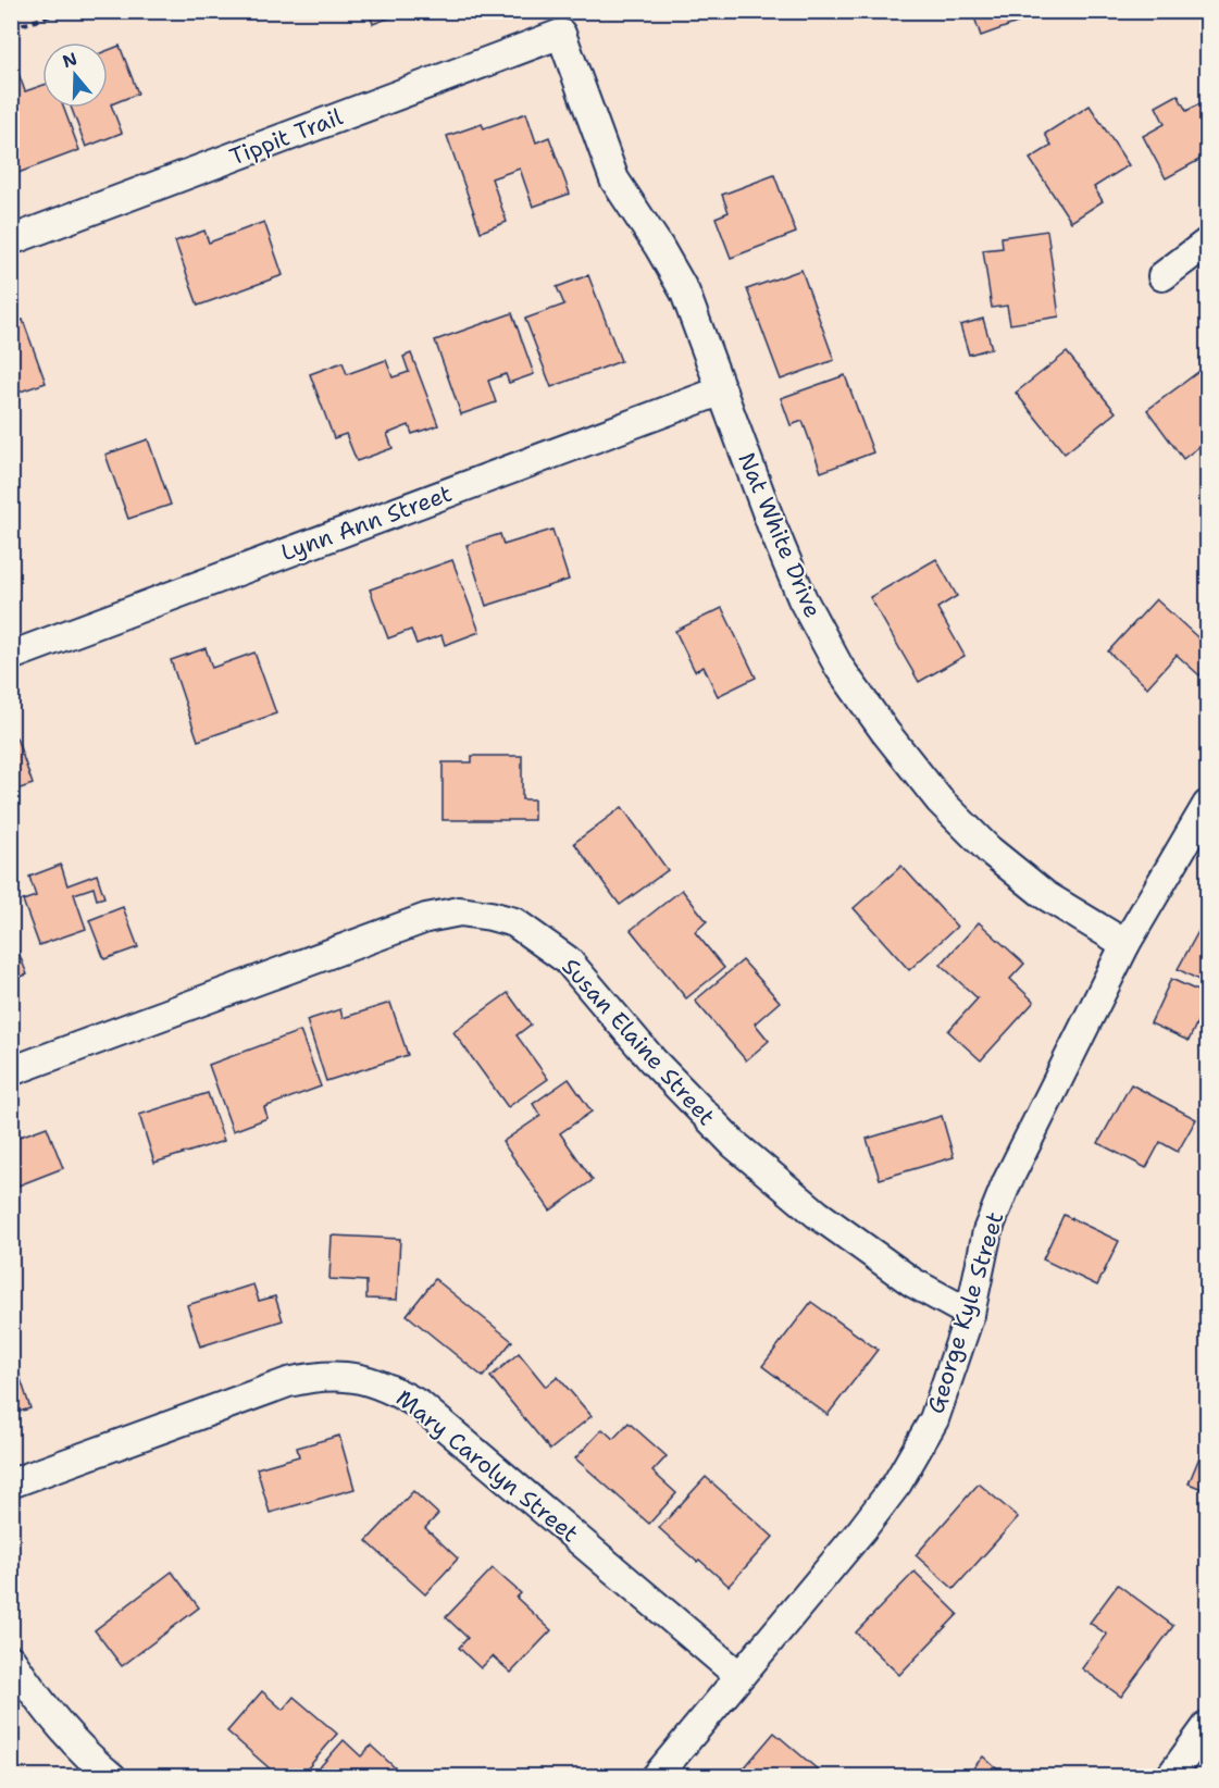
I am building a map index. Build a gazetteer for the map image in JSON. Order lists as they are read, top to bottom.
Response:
{
  "streets": {
    "street": [
      "Tippit Trail",
      "Lynn Ann Street",
      "Nat White Drive",
      "Susan Elaine Street",
      "George Kyle Street",
      "Mary Carolyn Street"
    ]
  },
  "crossings": [
    ["Tippit Trail", "Nat White Drive"],
    ["Lynn Ann Street", "Nat White Drive"],
    ["Nat White Drive", "George Kyle Street"],
    ["Susan Elaine Street", "George Kyle Street"],
    ["George Kyle Street", "Mary Carolyn Street"]
  ],
  "north": "top"
}
